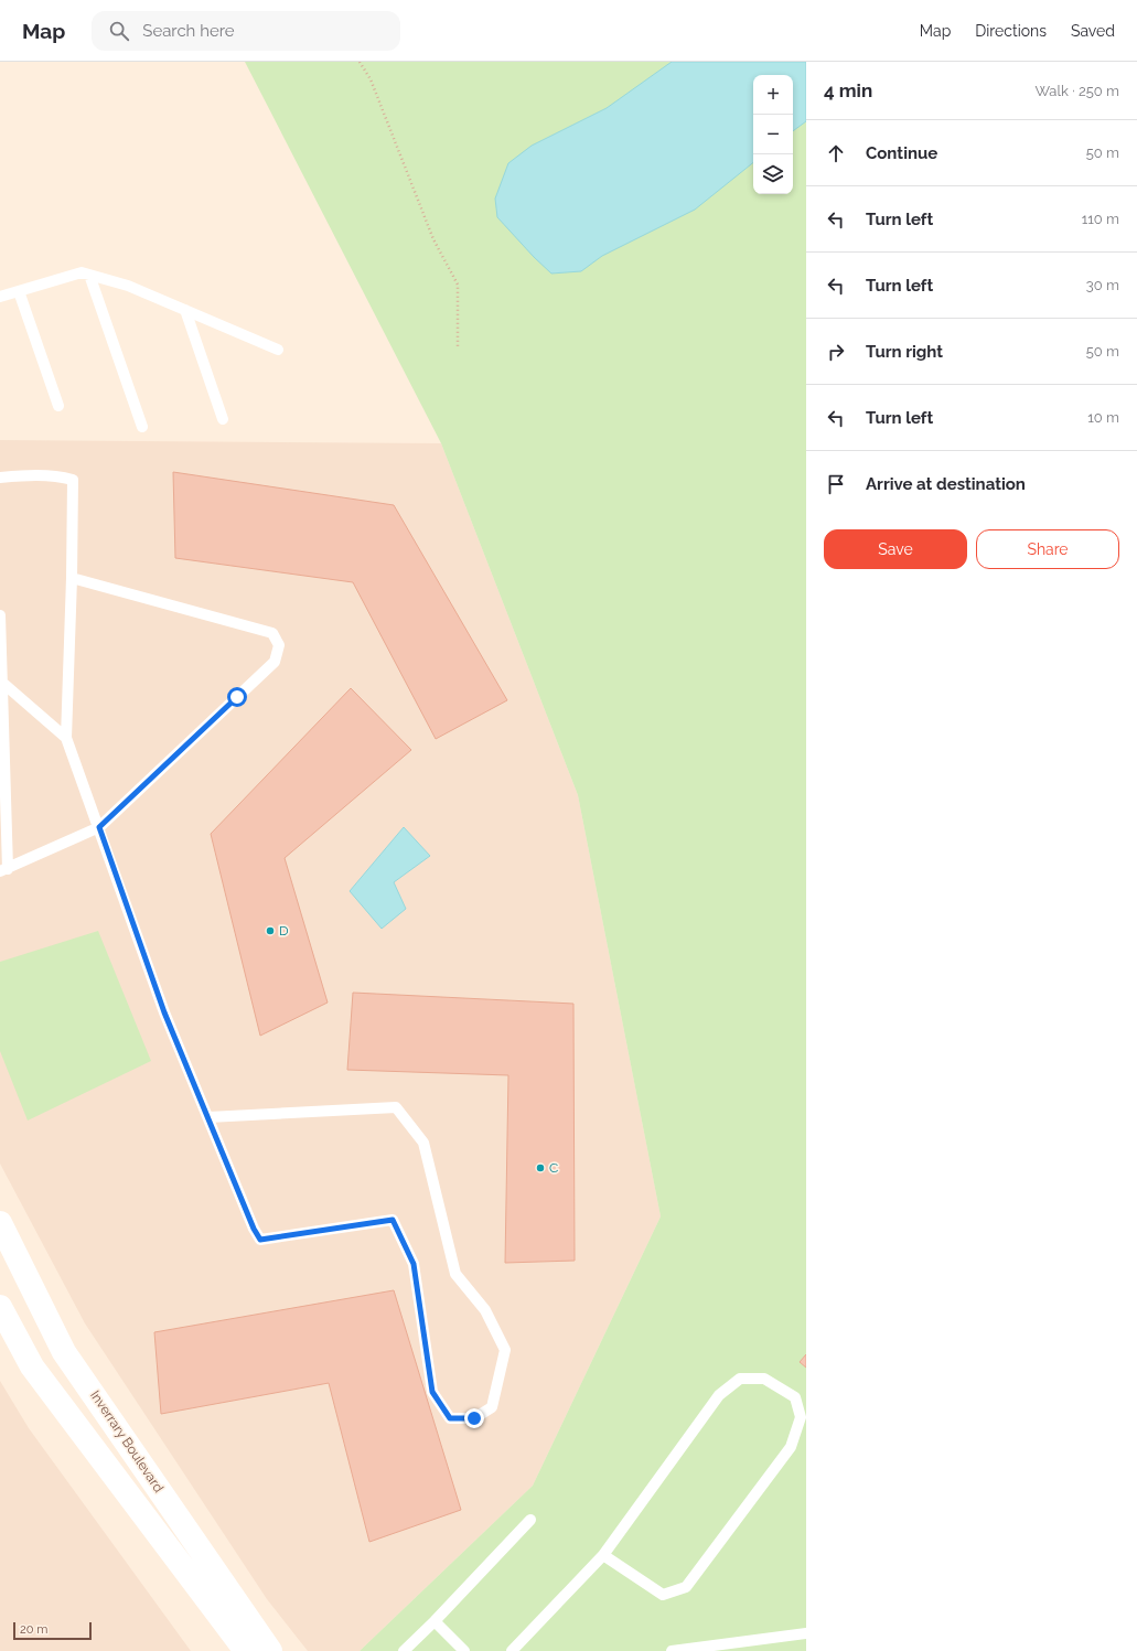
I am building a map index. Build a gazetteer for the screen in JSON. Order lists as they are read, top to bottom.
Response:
{
  "streets": {
    "street": ["Inverrary Boulevard"]
  },
  "places": ["D", "C"],
  "scale_bar": "20 m",
  "page": {
    "header": "Map",
    "search": "Search here",
    "nav": ["Map", "Directions", "Saved"],
    "heading": ["4 min", "Walk · 250 m"],
    "map_buttons": ["+", "−"],
    "list": [
      ["Continue", "50 m"],
      ["Turn left", "110 m"],
      ["Turn left", "30 m"],
      ["Turn right", "50 m"],
      ["Turn left", "10 m"],
      "Arrive at destination"
    ],
    "buttons": ["Save", "Share"],
    "scale": "20 m"
  }
}
